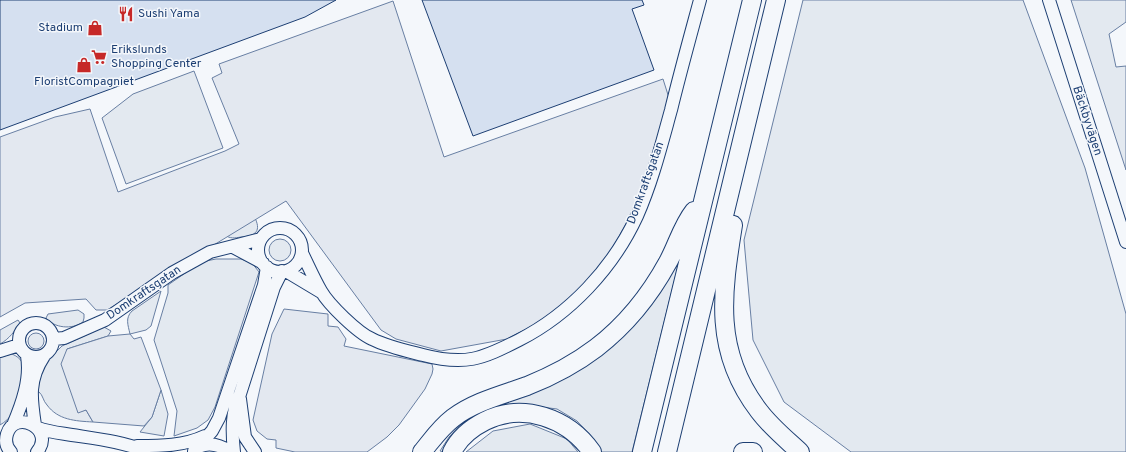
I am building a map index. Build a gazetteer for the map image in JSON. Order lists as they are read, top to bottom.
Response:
{
  "streets": {
    "street": ["Bäckbyvägen", "Domkraftsgatan"]
  },
  "places": {
    "restaurant": ["Sushi Yama"],
    "shop": ["Stadium", "FloristCompagniet"],
    "supermarket": ["Erikslunds Shopping Center"]
  }
}
